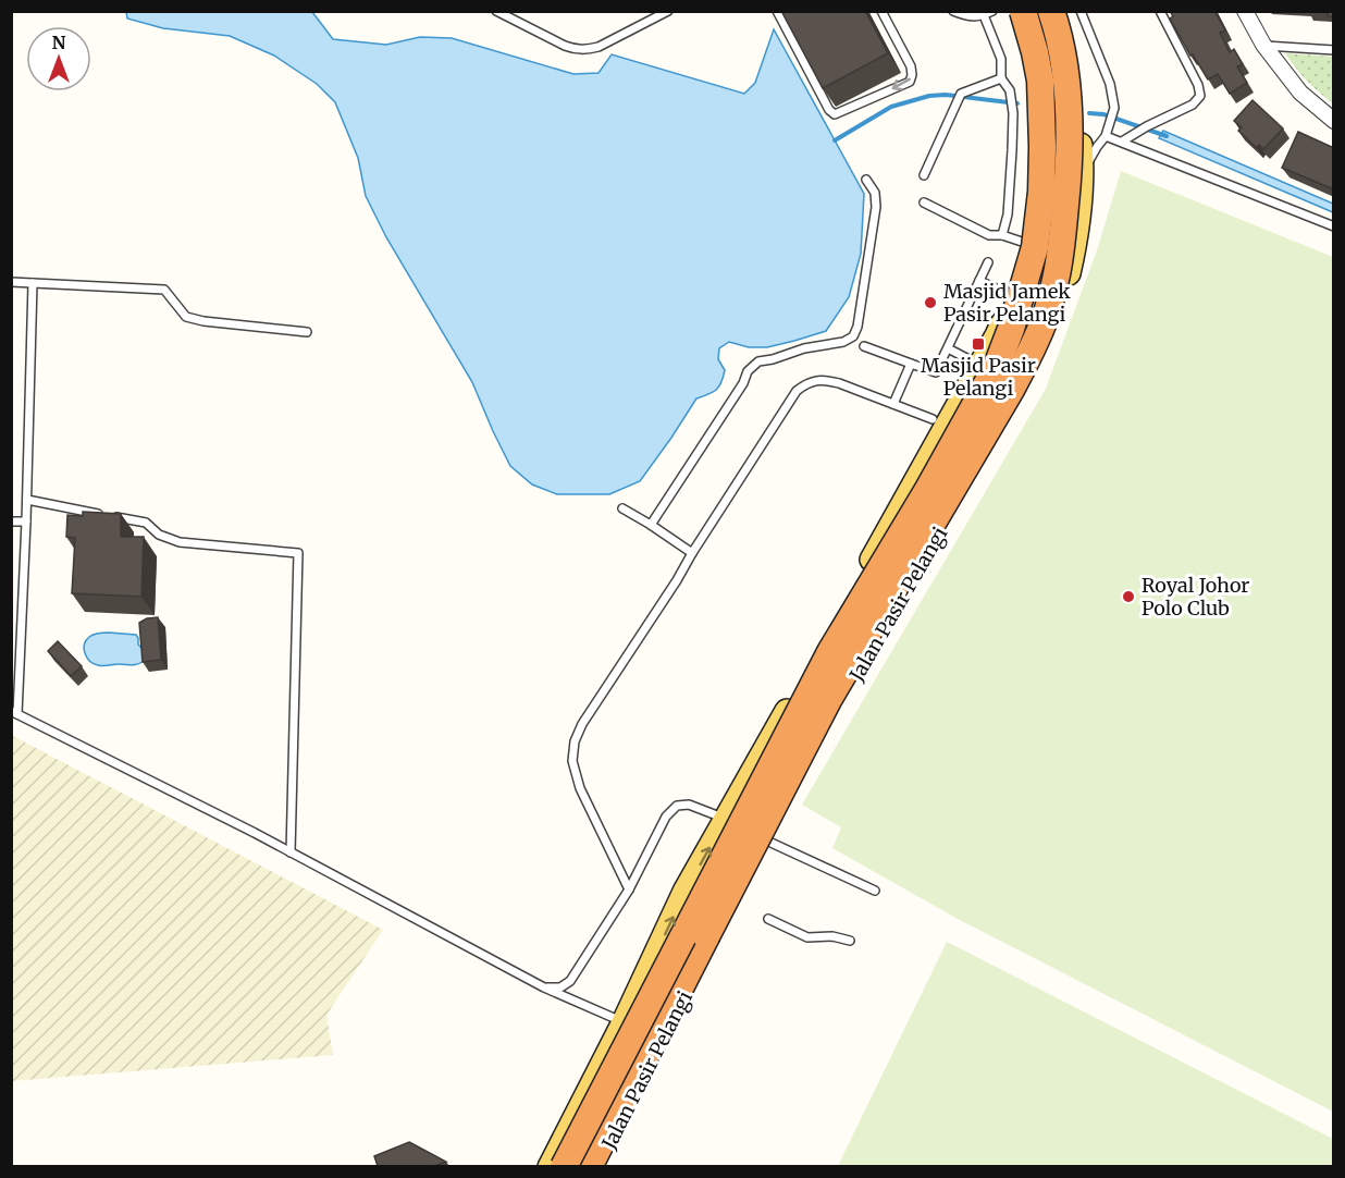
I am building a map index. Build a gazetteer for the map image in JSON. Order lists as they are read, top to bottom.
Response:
{
  "streets": {
    "main road": ["Jalan Pasir Pelangi"]
  },
  "places": {
    "other": ["Masjid Jamek Pasir Pelangi", "Royal Johor Polo Club"],
    "transit": ["Masjid Pasir Pelangi"]
  },
  "north": "top"
}
